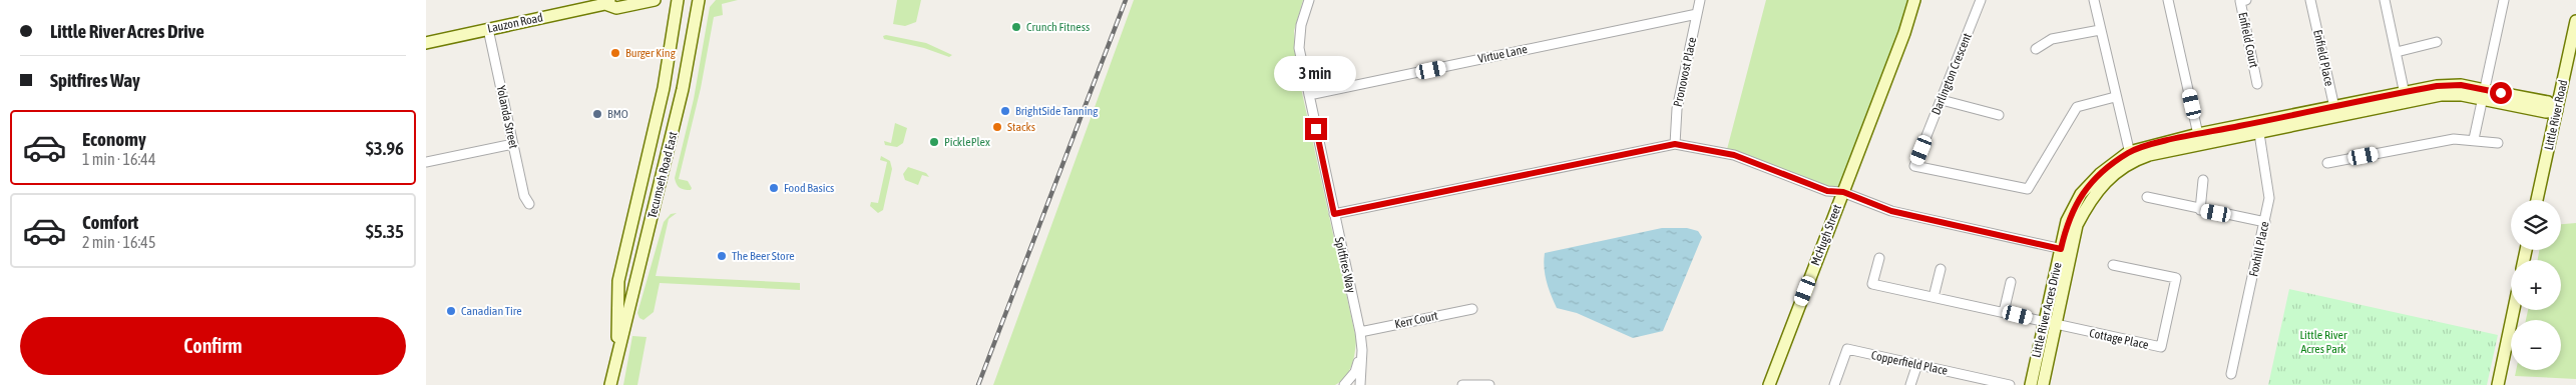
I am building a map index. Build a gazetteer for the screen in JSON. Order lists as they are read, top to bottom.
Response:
{
  "streets": {
    "street": [
      "Lauzon Road",
      "Enfield Court",
      "Virtue Lane",
      "Enfield Place",
      "Pronovost Place",
      "Darlington Crescent",
      "Little River Road",
      "Yolanda Street",
      "Tecumseh Road East",
      "McHugh Street",
      "Foxhill Place",
      "Spitfires Way",
      "Little River Acres Drive",
      "Kerr Court",
      "Cottage Place",
      "Copperfield Place"
    ]
  },
  "crossings": [
    ["Lauzon Road", "Yolanda Street"],
    ["Virtue Lane", "Pronovost Place"],
    ["Virtue Lane", "Spitfires Way"],
    ["Enfield Place", "Little River Acres Drive"],
    ["Little River Road", "Little River Acres Drive"],
    ["Foxhill Place", "Little River Acres Drive"],
    ["Spitfires Way", "Kerr Court"],
    ["Little River Acres Drive", "Cottage Place"]
  ],
  "parks": ["Little River Acres Park"],
  "places": [
    "Crunch Fitness",
    "Burger King",
    "BrightSide Tanning",
    "BMO",
    "Stacks",
    "PicklePlex",
    "Food Basics",
    "The Beer Store",
    "Canadian Tire"
  ],
  "page": {
    "banner": ["Little River Acres Drive", "Spitfires Way"],
    "bubble": "3 min",
    "list": [
      {
        "name": "Economy",
        "note": "1 min · 16:44",
        "value": "$3.96"
      },
      {
        "name": "Comfort",
        "note": "2 min · 16:45",
        "value": "$5.35"
      }
    ],
    "map_buttons": ["+", "−"],
    "buttons": "Confirm"
  }
}
